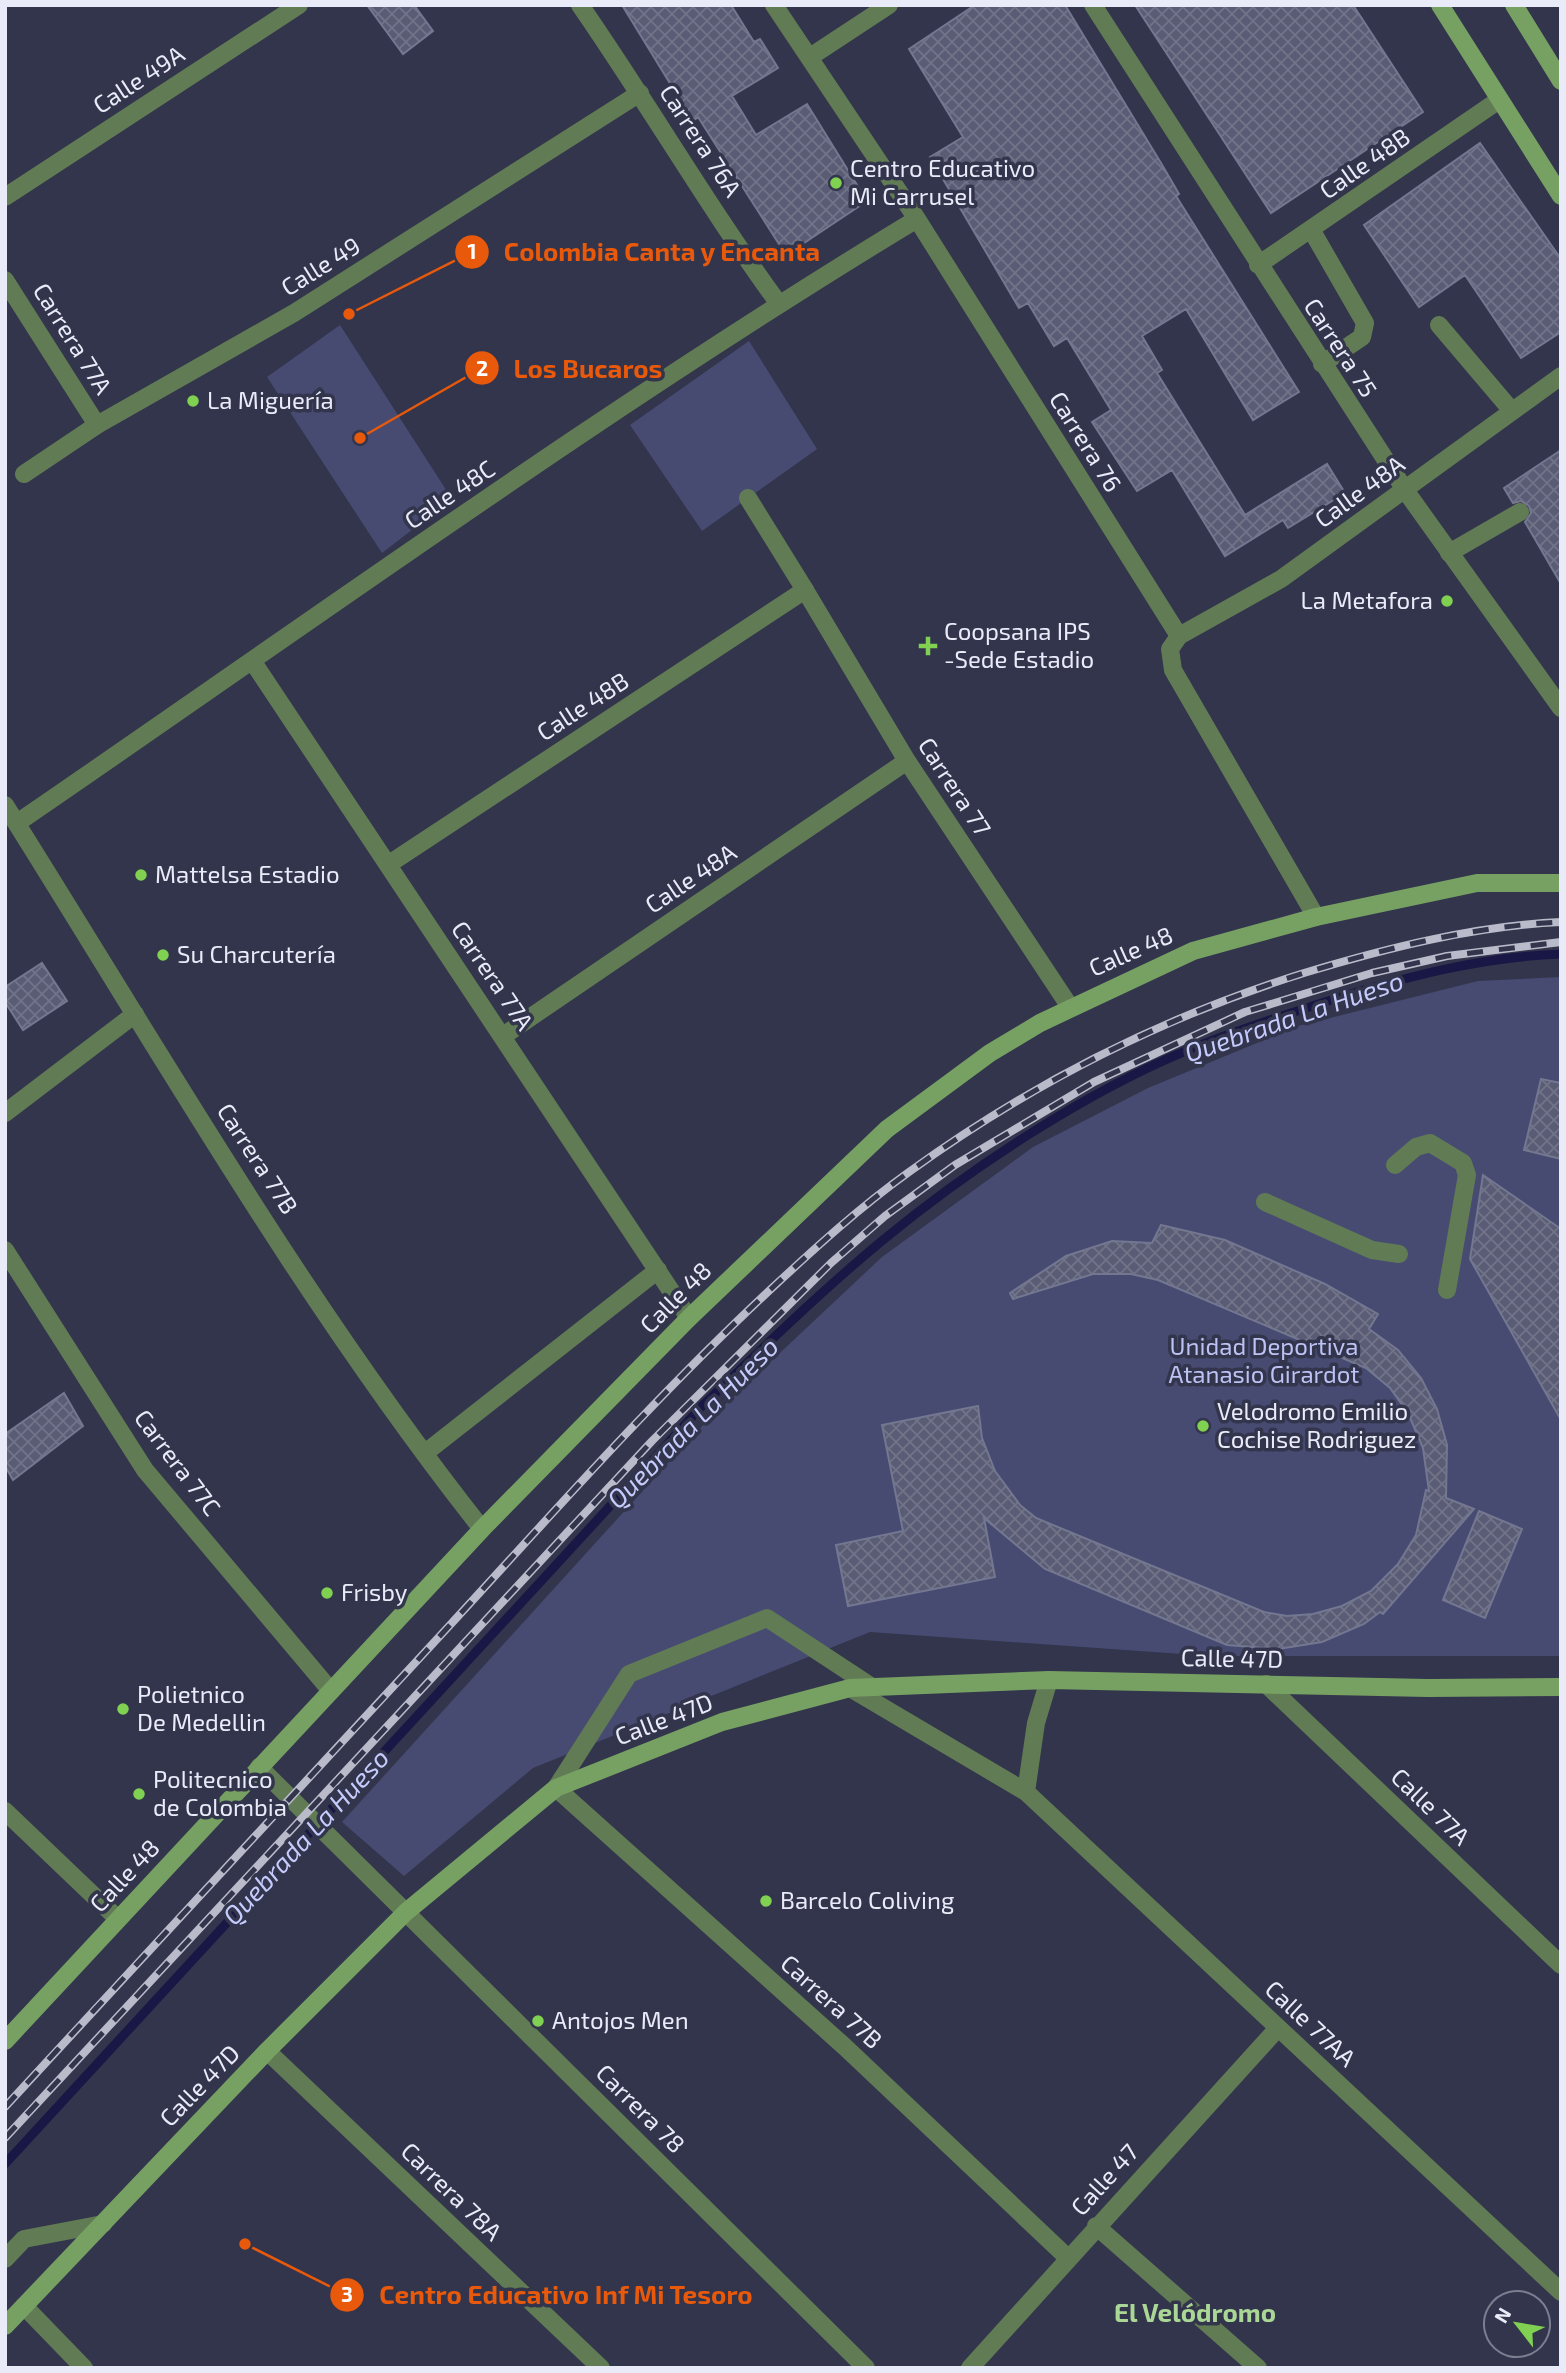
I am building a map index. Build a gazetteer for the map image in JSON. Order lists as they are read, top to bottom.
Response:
{
  "streets": {
    "main road": ["Calle 48", "Calle 47D"],
    "street": [
      "Calle 49A",
      "Carrera 76A",
      "Calle 48B",
      "Calle 49",
      "Carrera 77A",
      "Carrera 75",
      "Carrera 76",
      "Calle 48A",
      "Calle 48C",
      "Carrera 77",
      "Carrera 77B",
      "Carrera 77C",
      "Calle 77A",
      "Calle 77AA",
      "Carrera 78",
      "Calle 47",
      "Carrera 78A"
    ]
  },
  "crossings": [
    ["Carrera 76A", "Calle 49"],
    ["Carrera 76A", "Calle 48C"],
    ["Calle 48B", "Carrera 77A"],
    ["Calle 48B", "Carrera 75"],
    ["Calle 48B", "Carrera 77"],
    ["Calle 49", "Carrera 77A"],
    ["Carrera 77A", "Calle 48A"],
    ["Carrera 77A", "Calle 48C"],
    ["Carrera 77A", "Calle 48"],
    ["Carrera 75", "Calle 48A"],
    ["Carrera 76", "Calle 48A"],
    ["Carrera 76", "Calle 48C"],
    ["Calle 48A", "Carrera 77"],
    ["Calle 48C", "Carrera 77B"],
    ["Carrera 77", "Calle 48"],
    ["Calle 48", "Carrera 77B"],
    ["Calle 48", "Carrera 77C"],
    ["Calle 48", "Carrera 78"],
    ["Carrera 77B", "Calle 47D"],
    ["Carrera 77B", "Calle 47"],
    ["Calle 47D", "Calle 77A"],
    ["Calle 47D", "Calle 77AA"],
    ["Calle 47D", "Carrera 78"],
    ["Calle 47D", "Carrera 78A"],
    ["Calle 77AA", "Calle 47"]
  ],
  "districts": ["El Velódromo"],
  "water": ["Quebrada La Hueso"],
  "parks": ["Unidad Deportiva Atanasio Girardot"],
  "places": {
    "other": [
      "Centro Educativo Mi Carrusel",
      "Colombia Canta y Encanta",
      "La Miguería",
      "Los Bucaros",
      "La Metafora",
      "Mattelsa Estadio",
      "Su Charcutería",
      "Velodromo Emilio Cochise Rodriguez",
      "Frisby",
      "Polietnico De Medellin",
      "Politecnico de Colombia",
      "Barcelo Coliving",
      "Antojos Men",
      "Centro Educativo Inf Mi Tesoro"
    ],
    "health": ["Coopsana IPS -Sede Estadio"]
  },
  "north": "top left"
}
